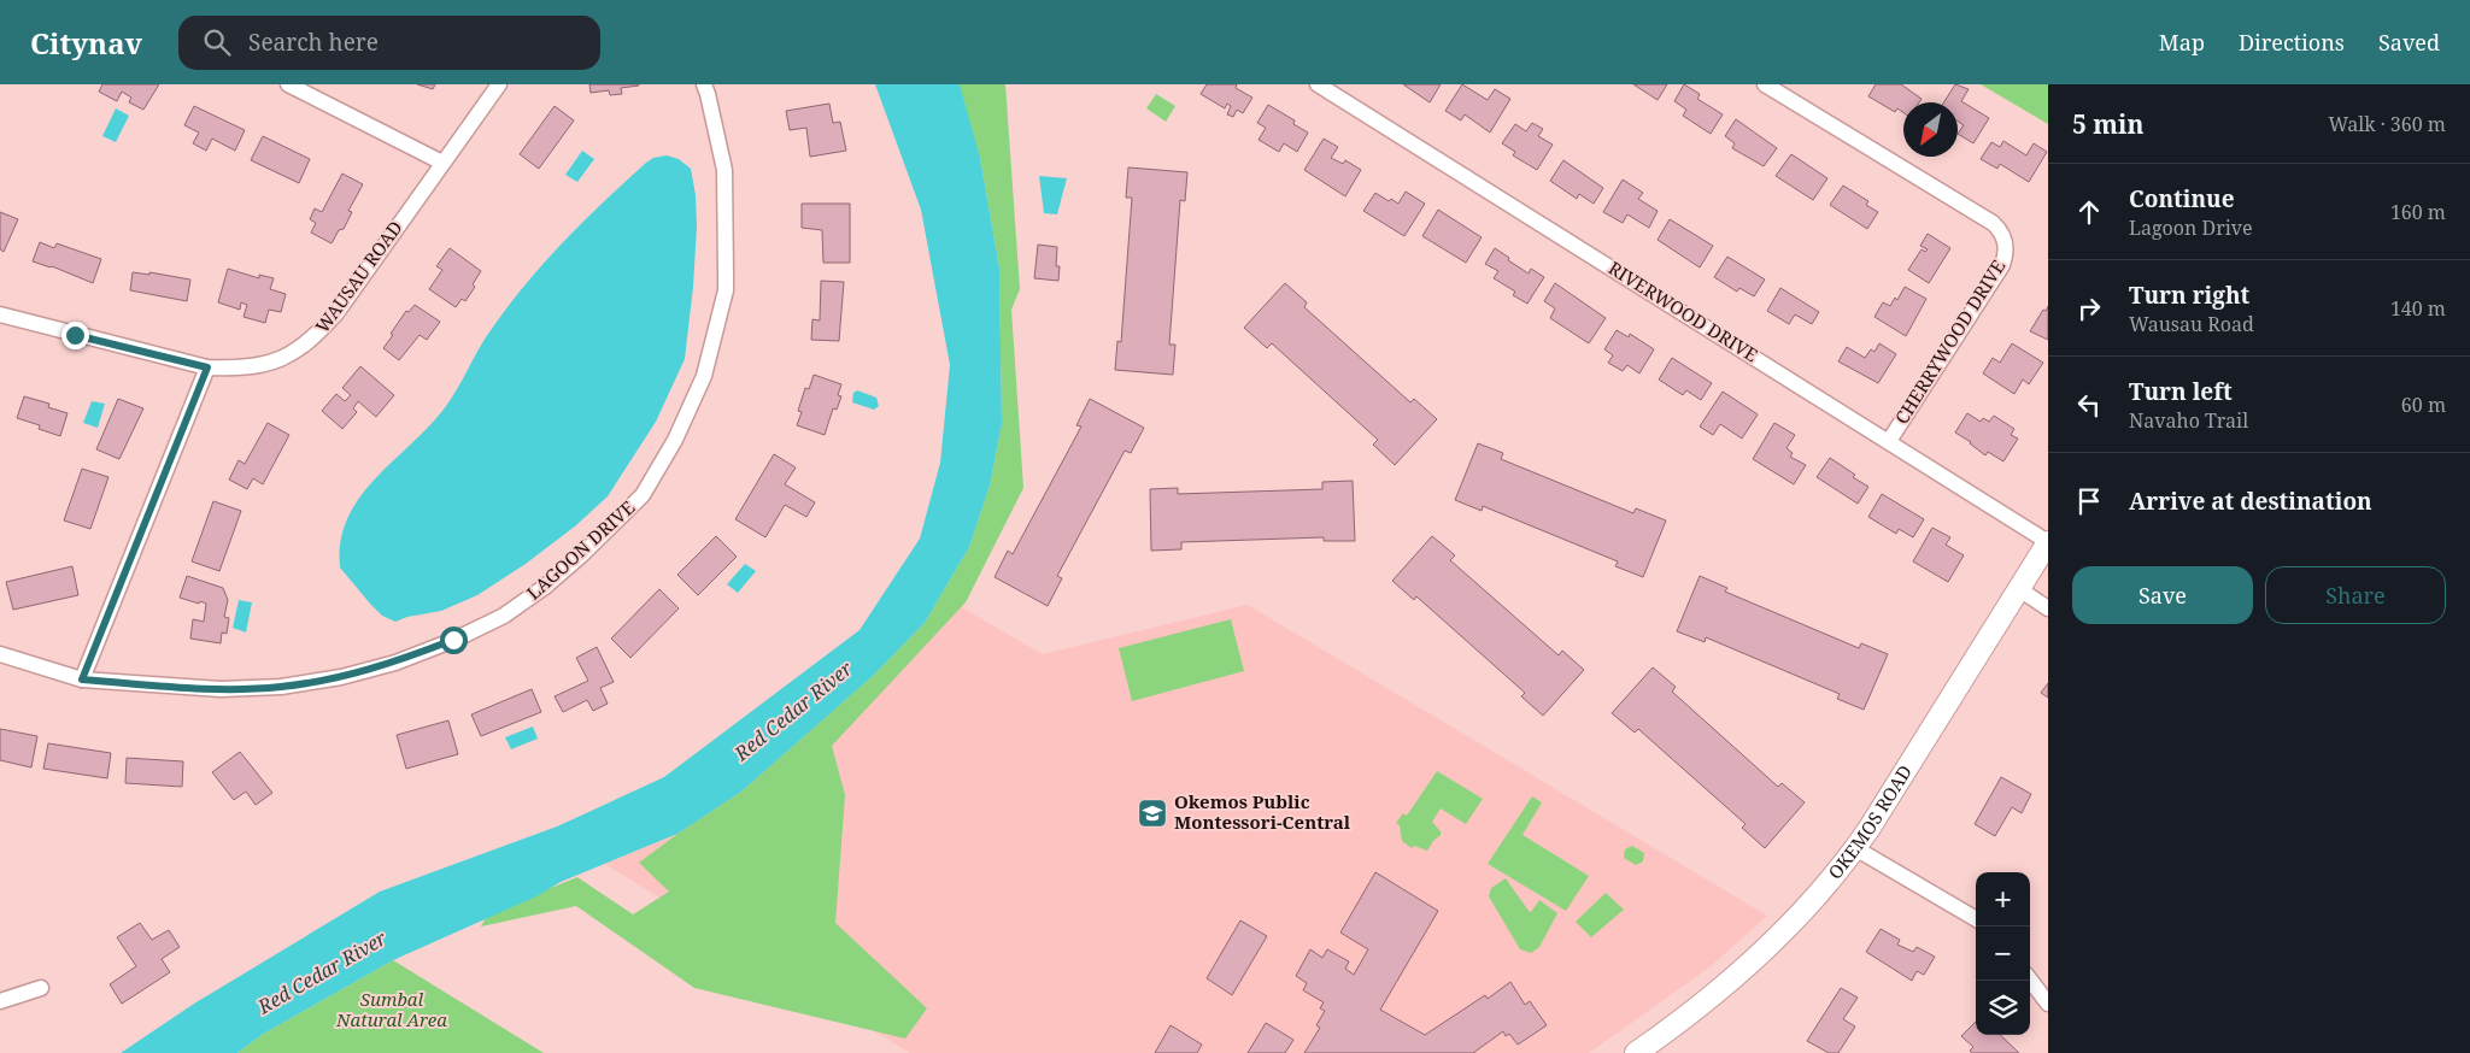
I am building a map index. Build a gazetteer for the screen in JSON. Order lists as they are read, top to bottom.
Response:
{
  "streets": {
    "main road": ["OKEMOS ROAD"],
    "street": [
      "WAUSAU ROAD",
      "RIVERWOOD DRIVE",
      "CHERRYWOOD DRIVE",
      "LAGOON DRIVE"
    ]
  },
  "crossings": [
    ["RIVERWOOD DRIVE", "CHERRYWOOD DRIVE"],
    ["RIVERWOOD DRIVE", "OKEMOS ROAD"]
  ],
  "water": ["Red Cedar River"],
  "parks": ["Sumbal Natural Area"],
  "places": {
    "school or university": ["Okemos Public Montessori-Central"]
  },
  "north": "bottom left",
  "page": {
    "header": "Citynav",
    "search": "Search here",
    "nav": ["Map", "Directions", "Saved"],
    "heading": ["5 min", "Walk · 360 m"],
    "list": [
      ["Continue", "Lagoon Drive", "160 m"],
      ["Turn right", "Wausau Road", "140 m"],
      ["Turn left", "Navaho Trail", "60 m"],
      "Arrive at destination"
    ],
    "buttons": ["Save", "Share"],
    "map_buttons": ["+", "−"]
  }
}
